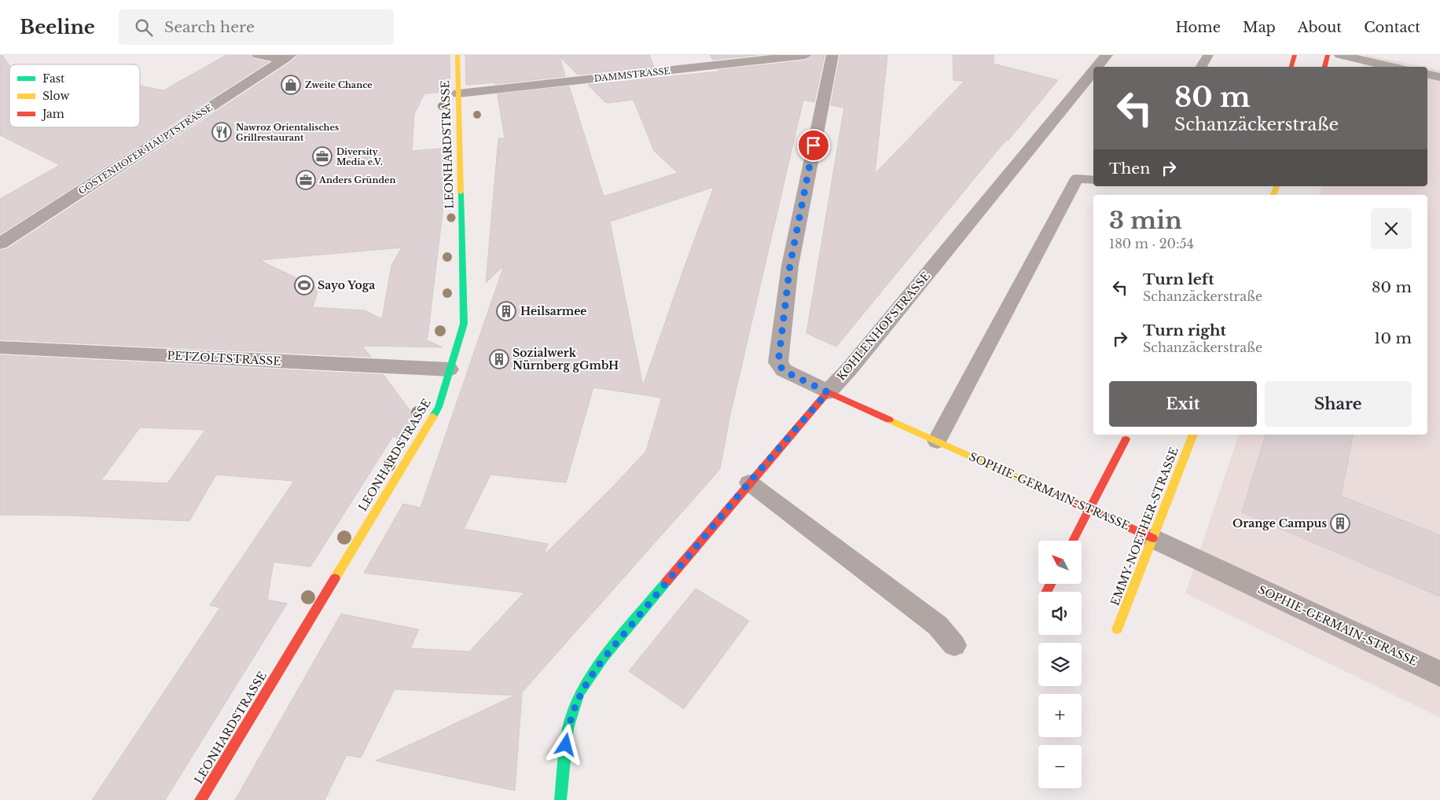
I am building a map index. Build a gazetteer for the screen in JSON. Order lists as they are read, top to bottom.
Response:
{
  "streets": {
    "main road": [
      "LEONHARDSTRASSE",
      "KOHLENHOFSTRASSE",
      "SOPHIE-GERMAIN-STRASSE",
      "EMMY-NOETHER-STRASSE"
    ],
    "street": ["DAMMSTRASSE", "GOSTENHOFER HAUPTSTRASSE", "PETZOLTSTRASSE"]
  },
  "crossings": [
    ["DAMMSTRASSE", "LEONHARDSTRASSE"],
    ["LEONHARDSTRASSE", "PETZOLTSTRASSE"],
    ["KOHLENHOFSTRASSE", "SOPHIE-GERMAIN-STRASSE"],
    ["SOPHIE-GERMAIN-STRASSE", "EMMY-NOETHER-STRASSE"]
  ],
  "places": {
    "shop": ["Zweite Chance"],
    "restaurant": ["Nawroz Orientalisches Grillrestaurant"],
    "office": ["Diversity Media e.V.", "Anders Gründen"],
    "sports": ["Sayo Yoga"],
    "building": ["Heilsarmee", "Sozialwerk Nürnberg gGmbH", "Orange Campus"]
  },
  "legend": ["Fast", "Slow", "Jam"],
  "north": "top left",
  "page": {
    "header": "Beeline",
    "search": "Search here",
    "nav": [
      "Home",
      "Map",
      "About",
      "Contact"
    ],
    "turn": ["80 m", "Schanzäckerstraße"],
    "then": "Then",
    "heading": ["3 min", "180 m · 20:54"],
    "list": [
      {
        "name": "Turn left",
        "note": "Schanzäckerstraße",
        "value": "80 m"
      },
      {
        "name": "Turn right",
        "note": "Schanzäckerstraße",
        "value": "10 m"
      }
    ],
    "buttons": ["Exit", "Share"],
    "map_buttons": ["+", "−"]
  }
}
